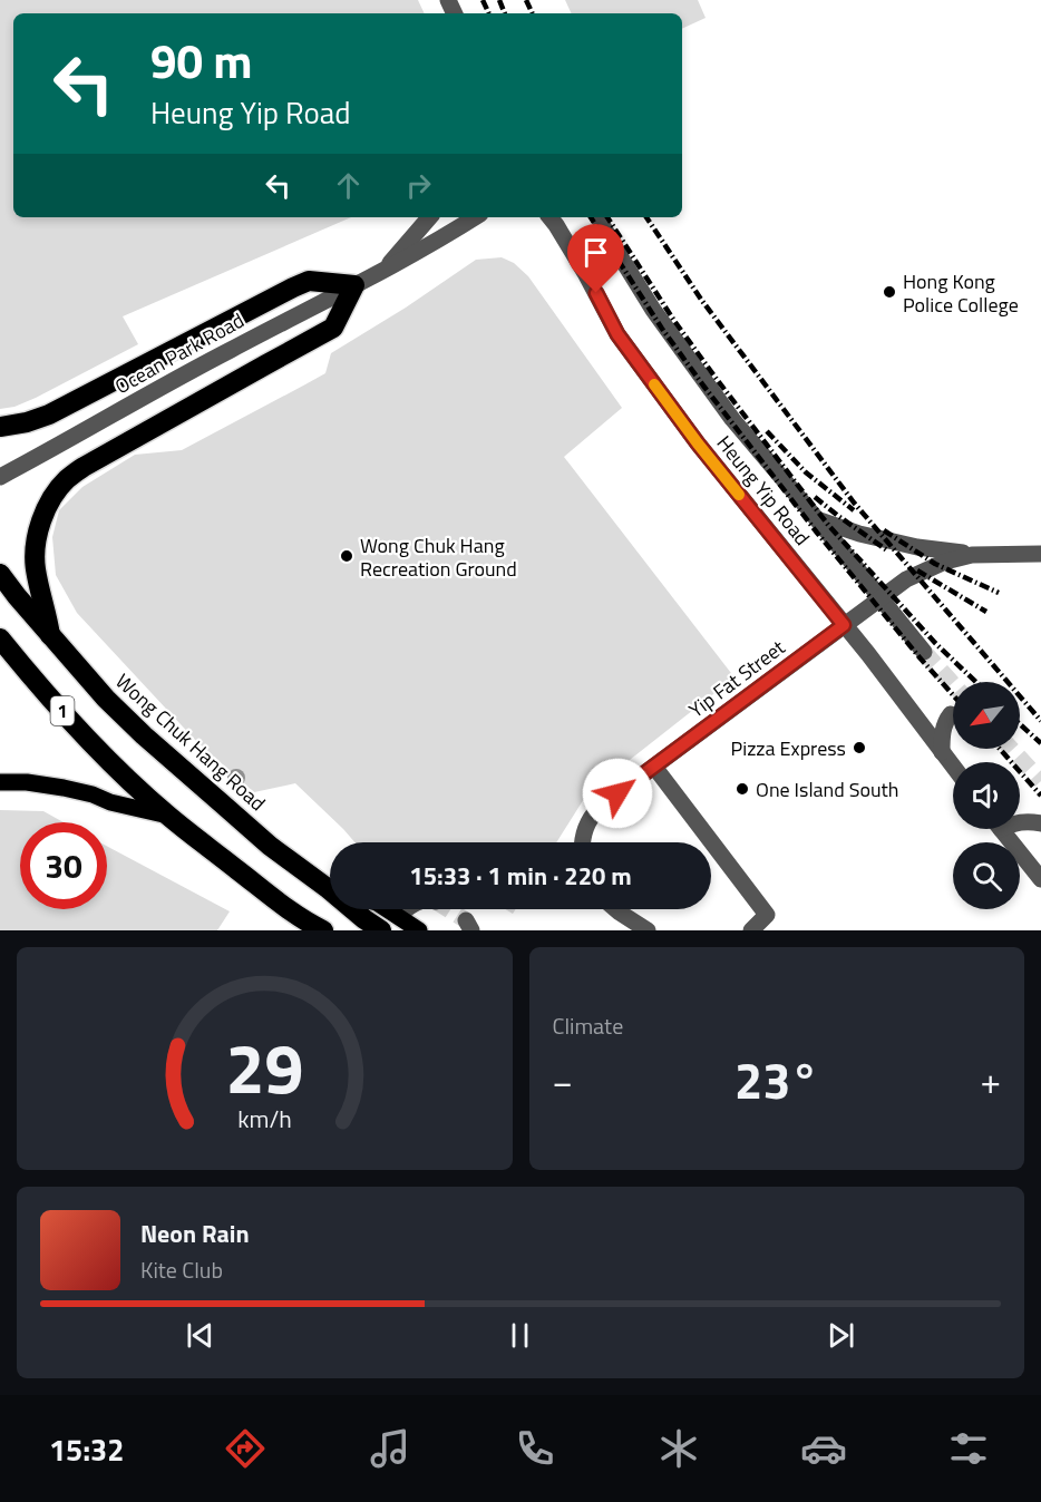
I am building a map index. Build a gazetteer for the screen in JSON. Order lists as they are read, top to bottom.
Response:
{
  "streets": {
    "highway": ["1", "Wong Chuk Hang Road"],
    "street": ["Ocean Park Road", "Heung Yip Road", "Yip Fat Street"]
  },
  "crossings": [
    ["Heung Yip Road", "Yip Fat Street"]
  ],
  "places": [
    "Hong Kong Police College",
    "Wong Chuk Hang Recreation Ground",
    "Pizza Express",
    "One Island South"
  ],
  "north": "bottom left",
  "page": {
    "turn": ["90 m", "Heung Yip Road"],
    "limit": "30",
    "trip": "15:33 · 1 min · 220 m",
    "tile": "Climate",
    "heat": ["−", "23°", "+"],
    "song": ["Neon Rain", "Kite Club"],
    "tabs": "15:32",
    "gauge": ["29", "km/h"]
  }
}
